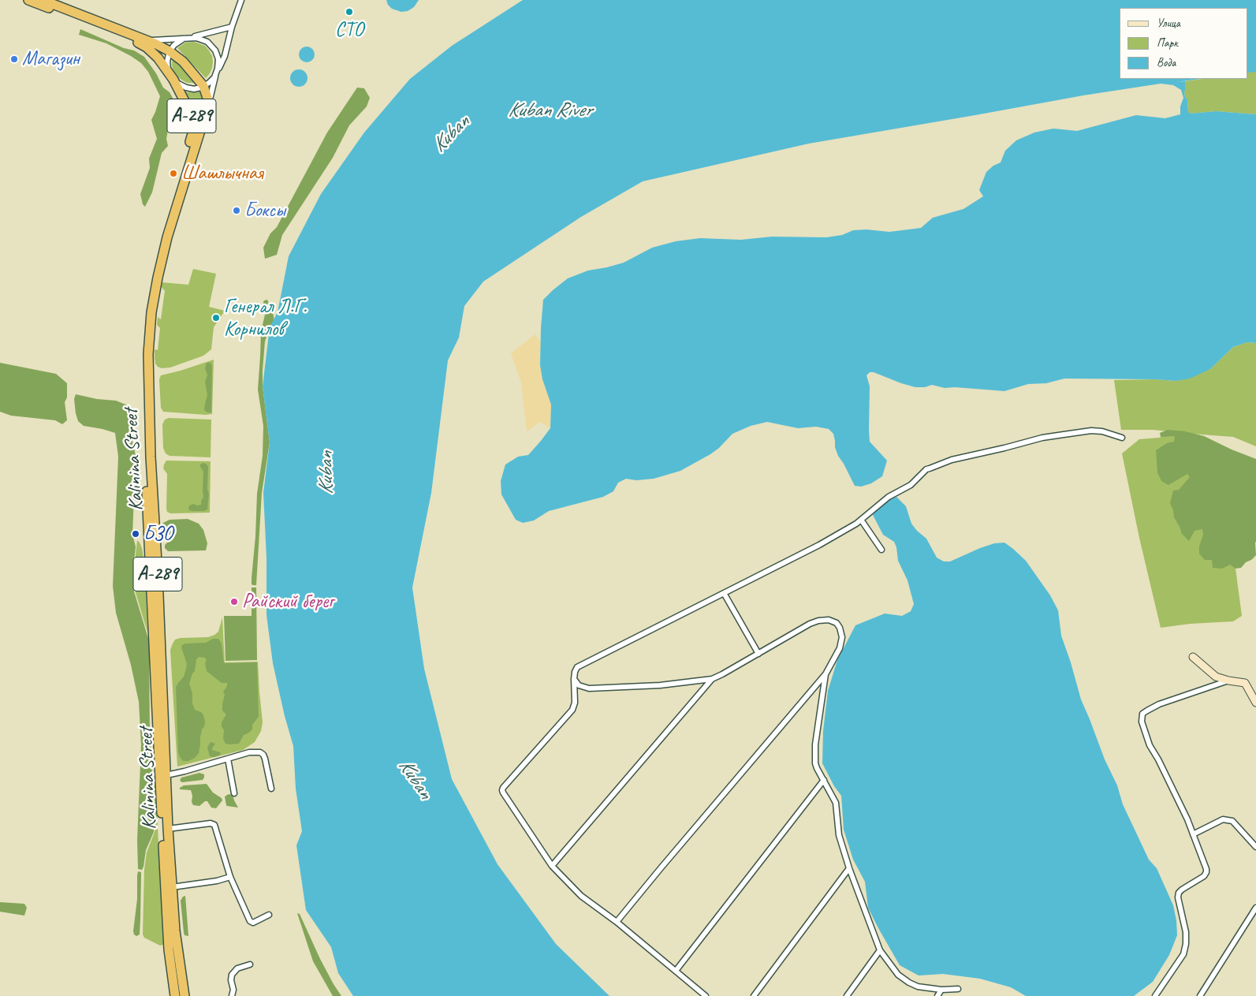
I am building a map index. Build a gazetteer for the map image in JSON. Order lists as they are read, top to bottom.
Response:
{
  "streets": {
    "highway": ["А-289", "Kalinina Street"]
  },
  "crossings": [
    ["А-289", "Kalinina Street"]
  ],
  "water": ["Kuban River", "Kuban"],
  "places": [
    "СТО",
    "Магазин",
    "Шашлычная",
    "Боксы",
    "Генерал Л.Г. Корнилов",
    "БЗО",
    "Райский берег"
  ],
  "legend": ["Улица", "Парк", "Вода"]
}
